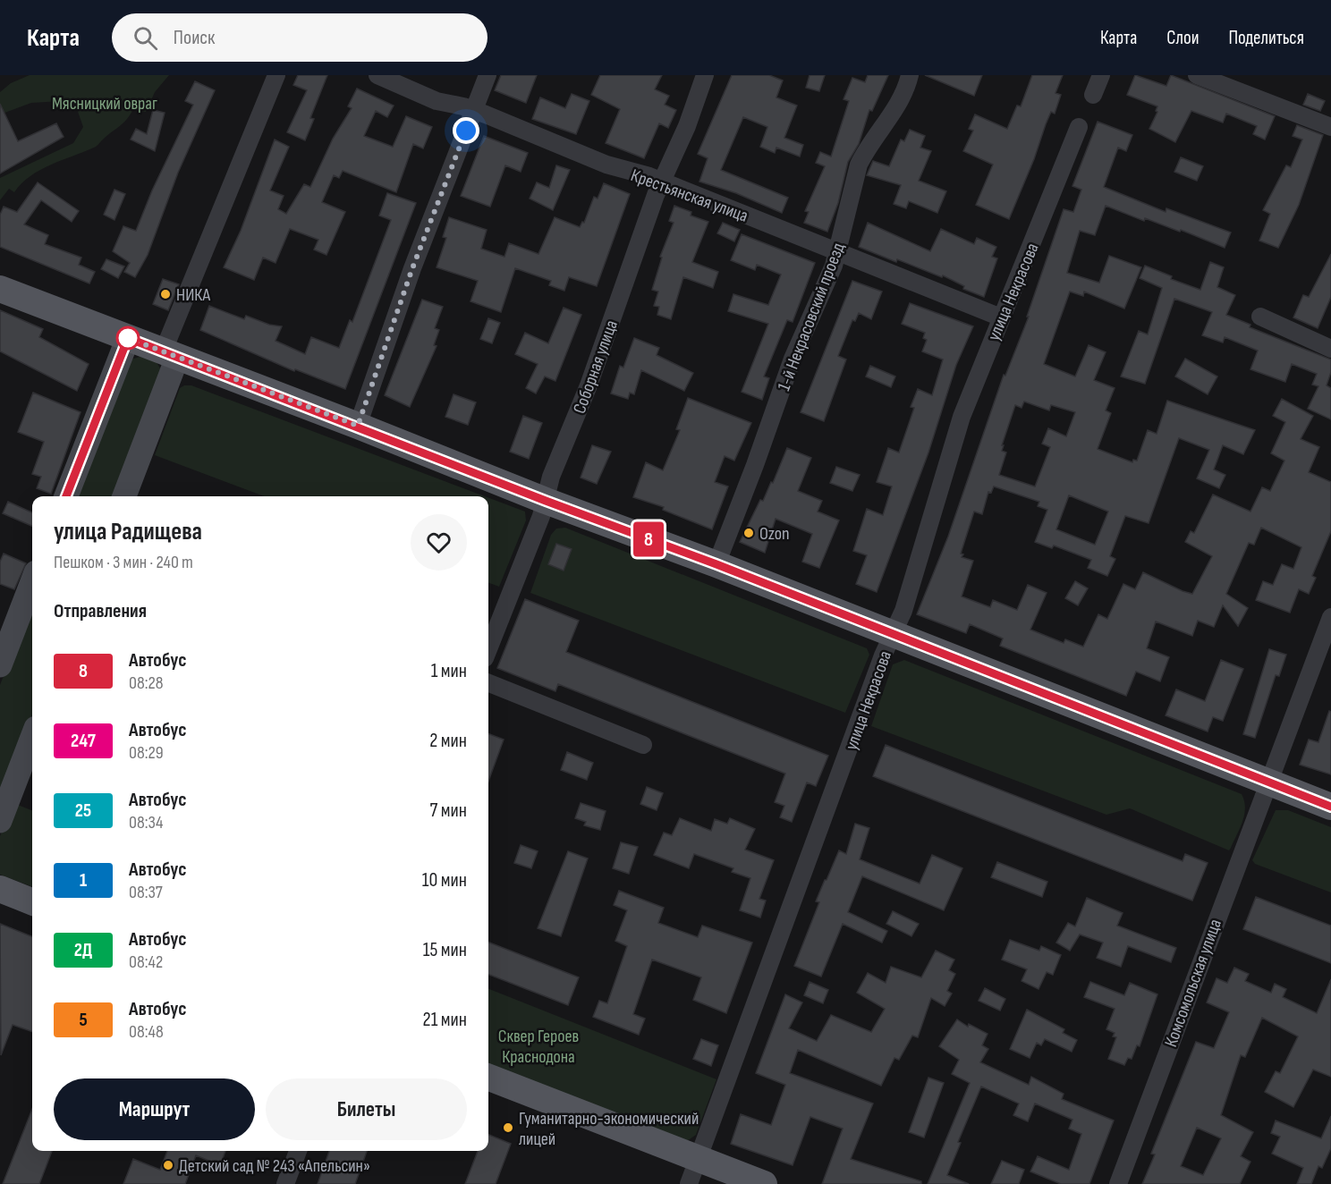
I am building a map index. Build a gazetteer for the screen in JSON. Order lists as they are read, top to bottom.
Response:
{
  "streets": {
    "street": [
      "Крестьянская улица",
      "улица Некрасова",
      "1-й Некрасовский проезд",
      "Соборная улица",
      "Комсомольская улица"
    ]
  },
  "crossings": [
    ["Крестьянская улица", "улица Некрасова"],
    ["Крестьянская улица", "1-й Некрасовский проезд"],
    ["Крестьянская улица", "Соборная улица"]
  ],
  "parks": ["Мясницкий овраг", "Сквер Героев Краснодона"],
  "places": [
    "НИКА",
    "Ozon",
    "Гуманитарно-экономический лицей",
    "Детский сад № 243 «Апельсин»"
  ],
  "lines": ["bus line 8"],
  "page": {
    "header": "Карта",
    "search": "Поиск",
    "nav": ["Карта", "Слои", "Поделиться"],
    "on_map": "8",
    "heading": [
      ["улица Радищева", "Пешком · 3 мин · 240 m"],
      "Отправления"
    ],
    "list": [
      {
        "mark": "8",
        "name": "Автобус",
        "note": "08:28",
        "value": "1 мин"
      },
      {
        "mark": "247",
        "name": "Автобус",
        "note": "08:29",
        "value": "2 мин"
      },
      {
        "mark": "25",
        "name": "Автобус",
        "note": "08:34",
        "value": "7 мин"
      },
      {
        "mark": "1",
        "name": "Автобус",
        "note": "08:37",
        "value": "10 мин"
      },
      {
        "mark": "2Д",
        "name": "Автобус",
        "note": "08:42",
        "value": "15 мин"
      },
      {
        "mark": "5",
        "name": "Автобус",
        "note": "08:48",
        "value": "21 мин"
      }
    ],
    "buttons": ["Маршрут", "Билеты"]
  }
}
